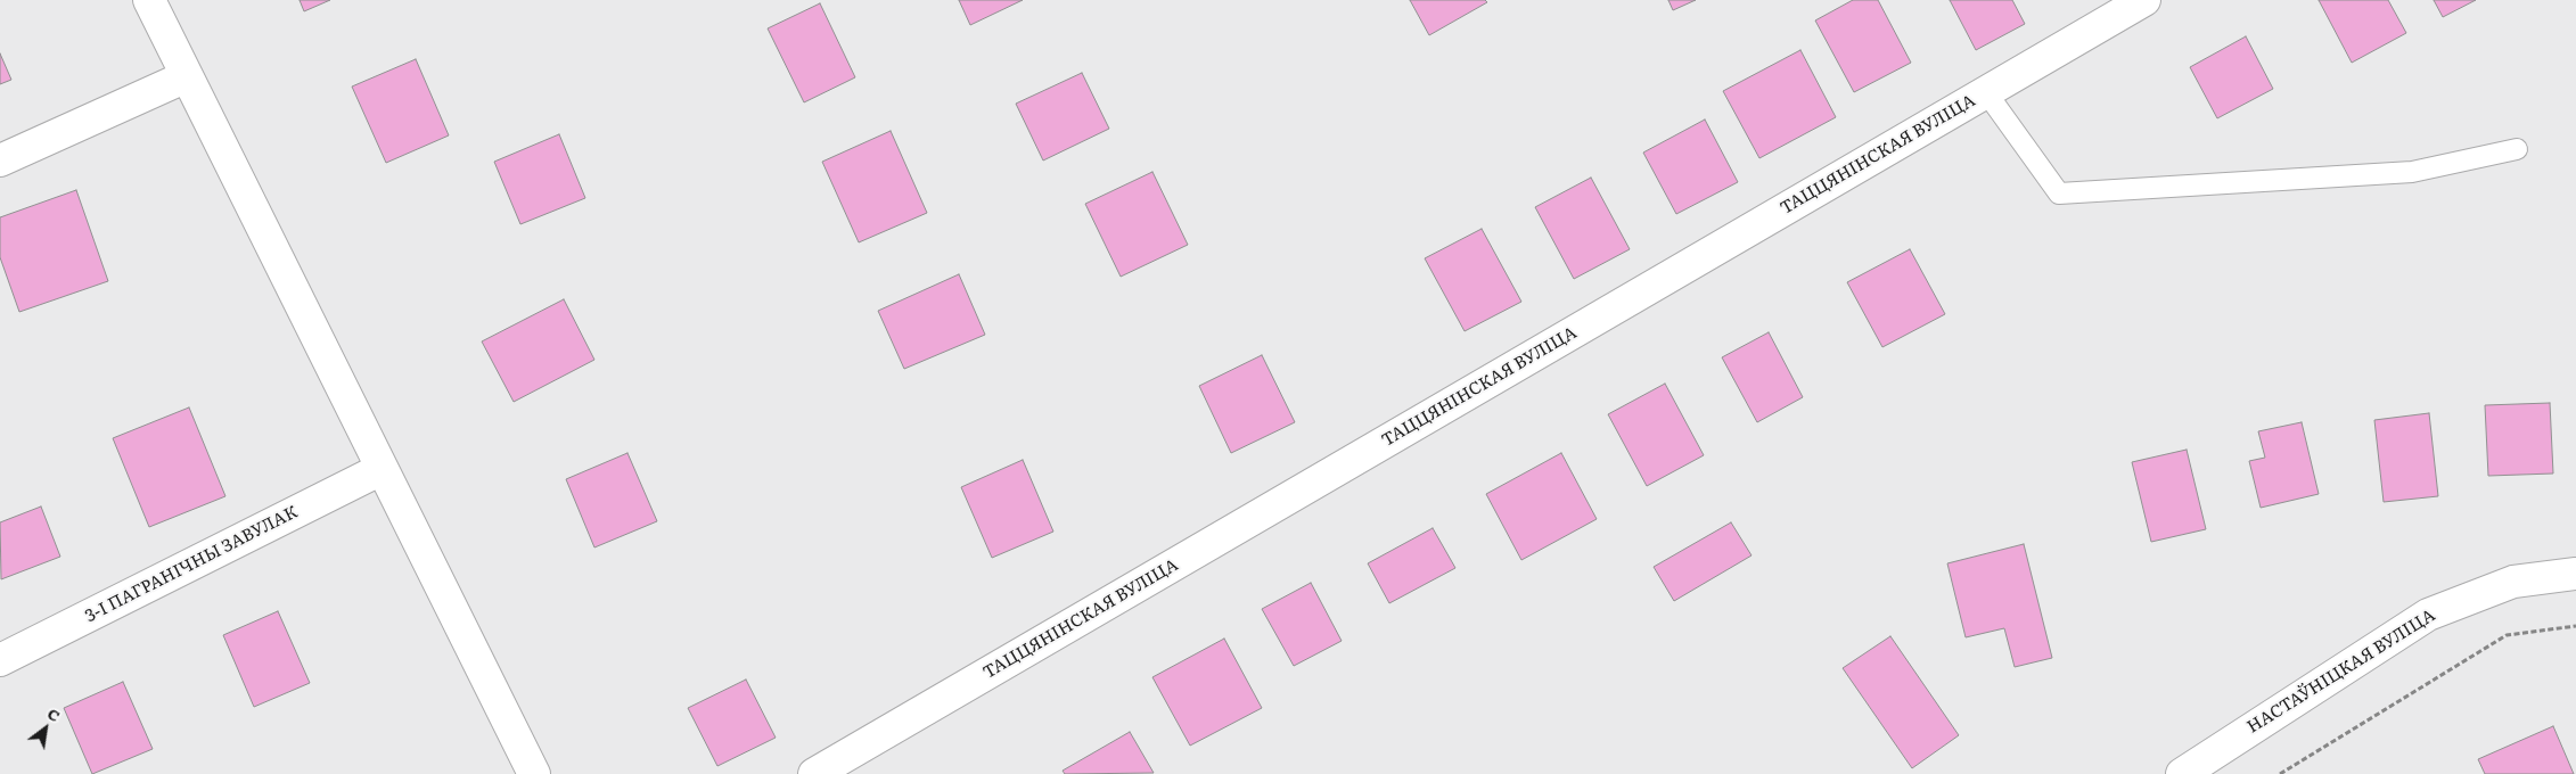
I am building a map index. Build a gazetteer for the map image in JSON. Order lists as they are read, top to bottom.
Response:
{
  "streets": {
    "street": ["ТАЦЦЯНІНСКАЯ ВУЛІЦА", "3-І ПАГРАНІЧНЫ ЗАВУЛАК", "НАСТАЎНІЦКАЯ ВУЛІЦА"]
  },
  "north": "top right"
}
